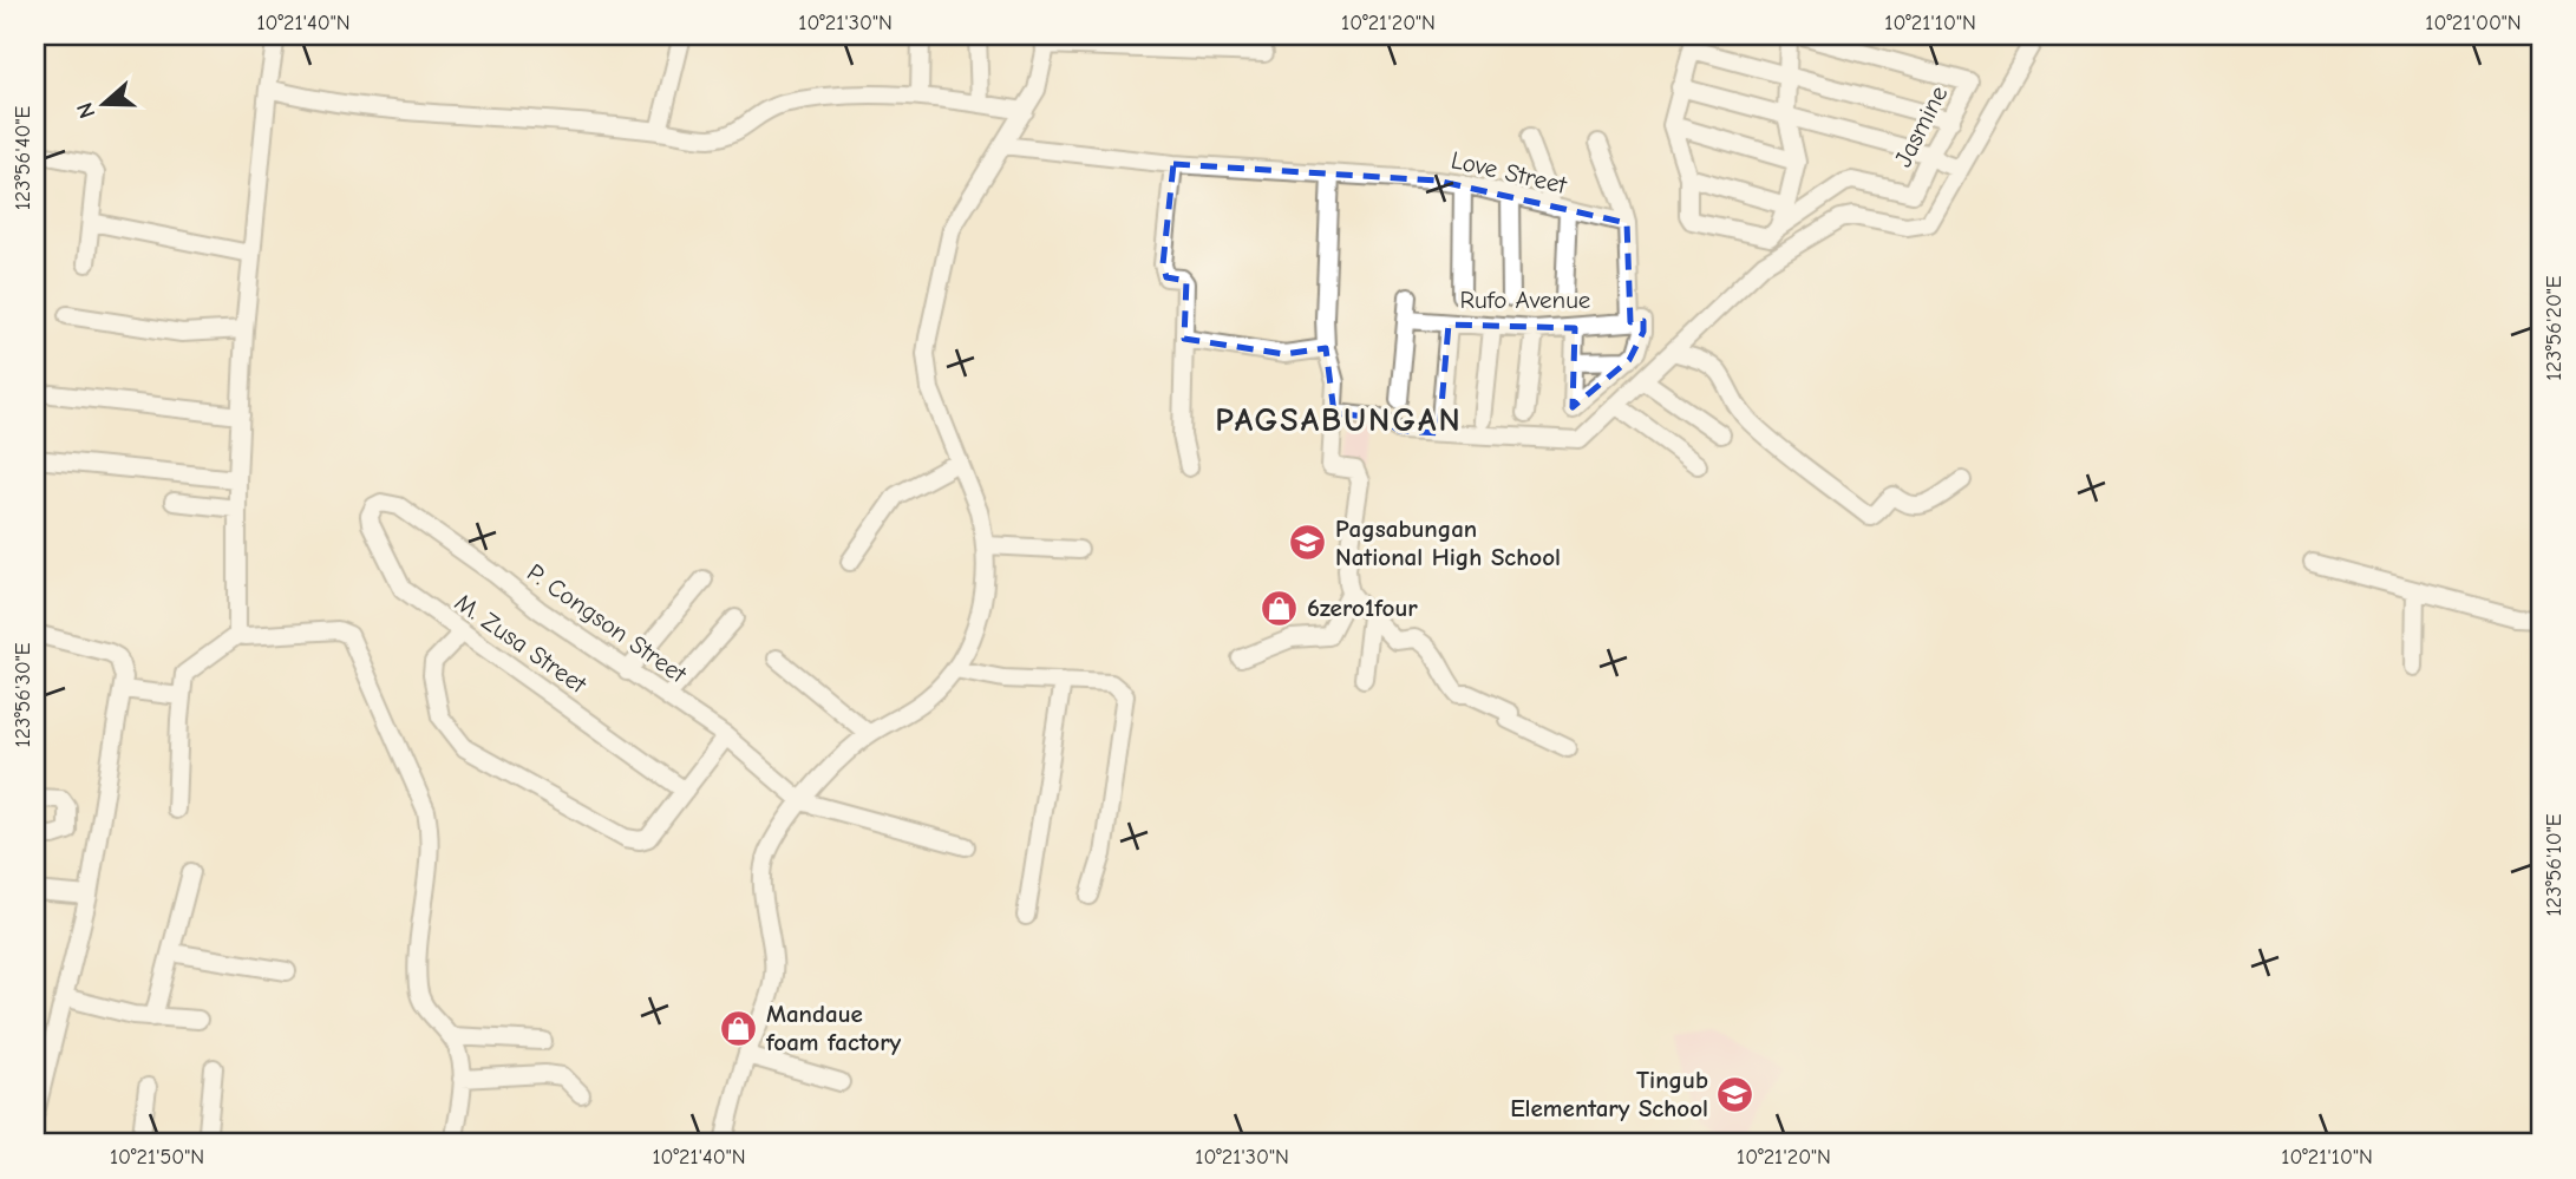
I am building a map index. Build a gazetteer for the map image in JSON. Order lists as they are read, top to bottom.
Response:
{
  "streets": {
    "street": [
      "Jasmine",
      "Love Street",
      "Rufo Avenue",
      "P. Congson Street",
      "M. Zusa Street"
    ]
  },
  "crossings": [
    ["P. Congson Street", "M. Zusa Street"]
  ],
  "districts": ["PAGSABUNGAN"],
  "places": {
    "school or university": ["Pagsabungan National High School", "Tingub Elementary School"],
    "shop": ["6zero1four", "Mandaue foam factory"]
  },
  "north": "left",
  "coordinates": [
    "10°21'40\"N",
    "10°21'30\"N",
    "10°21'20\"N",
    "10°21'10\"N",
    "10°21'00\"N",
    "123°56'40\"E",
    "123°56'20\"E",
    "123°56'30\"E",
    "123°56'10\"E",
    "10°21'50\"N"
  ]
}
